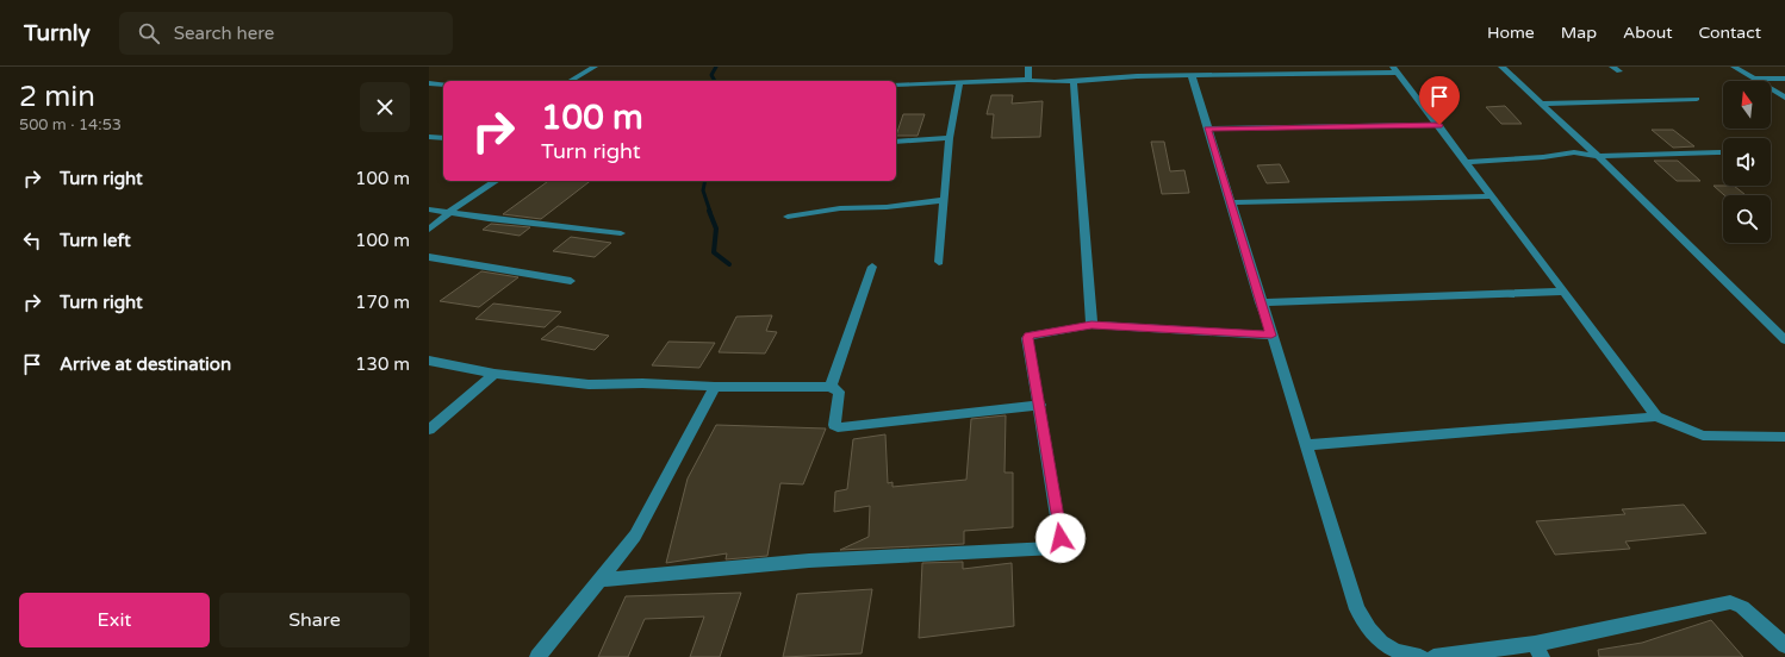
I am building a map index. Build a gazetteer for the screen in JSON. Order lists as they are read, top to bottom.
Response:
{
  "north": "top",
  "page": {
    "header": "Turnly",
    "search": "Search here",
    "nav": [
      "Home",
      "Map",
      "About",
      "Contact"
    ],
    "heading": ["2 min", "500 m · 14:53"],
    "turn": ["100 m", "Turn right"],
    "list": [
      {
        "name": "Turn right",
        "value": "100 m"
      },
      {
        "name": "Turn left",
        "value": "100 m"
      },
      {
        "name": "Turn right",
        "value": "170 m"
      },
      {
        "name": "Arrive at destination",
        "value": "130 m"
      }
    ],
    "buttons": ["Exit", "Share"]
  }
}
